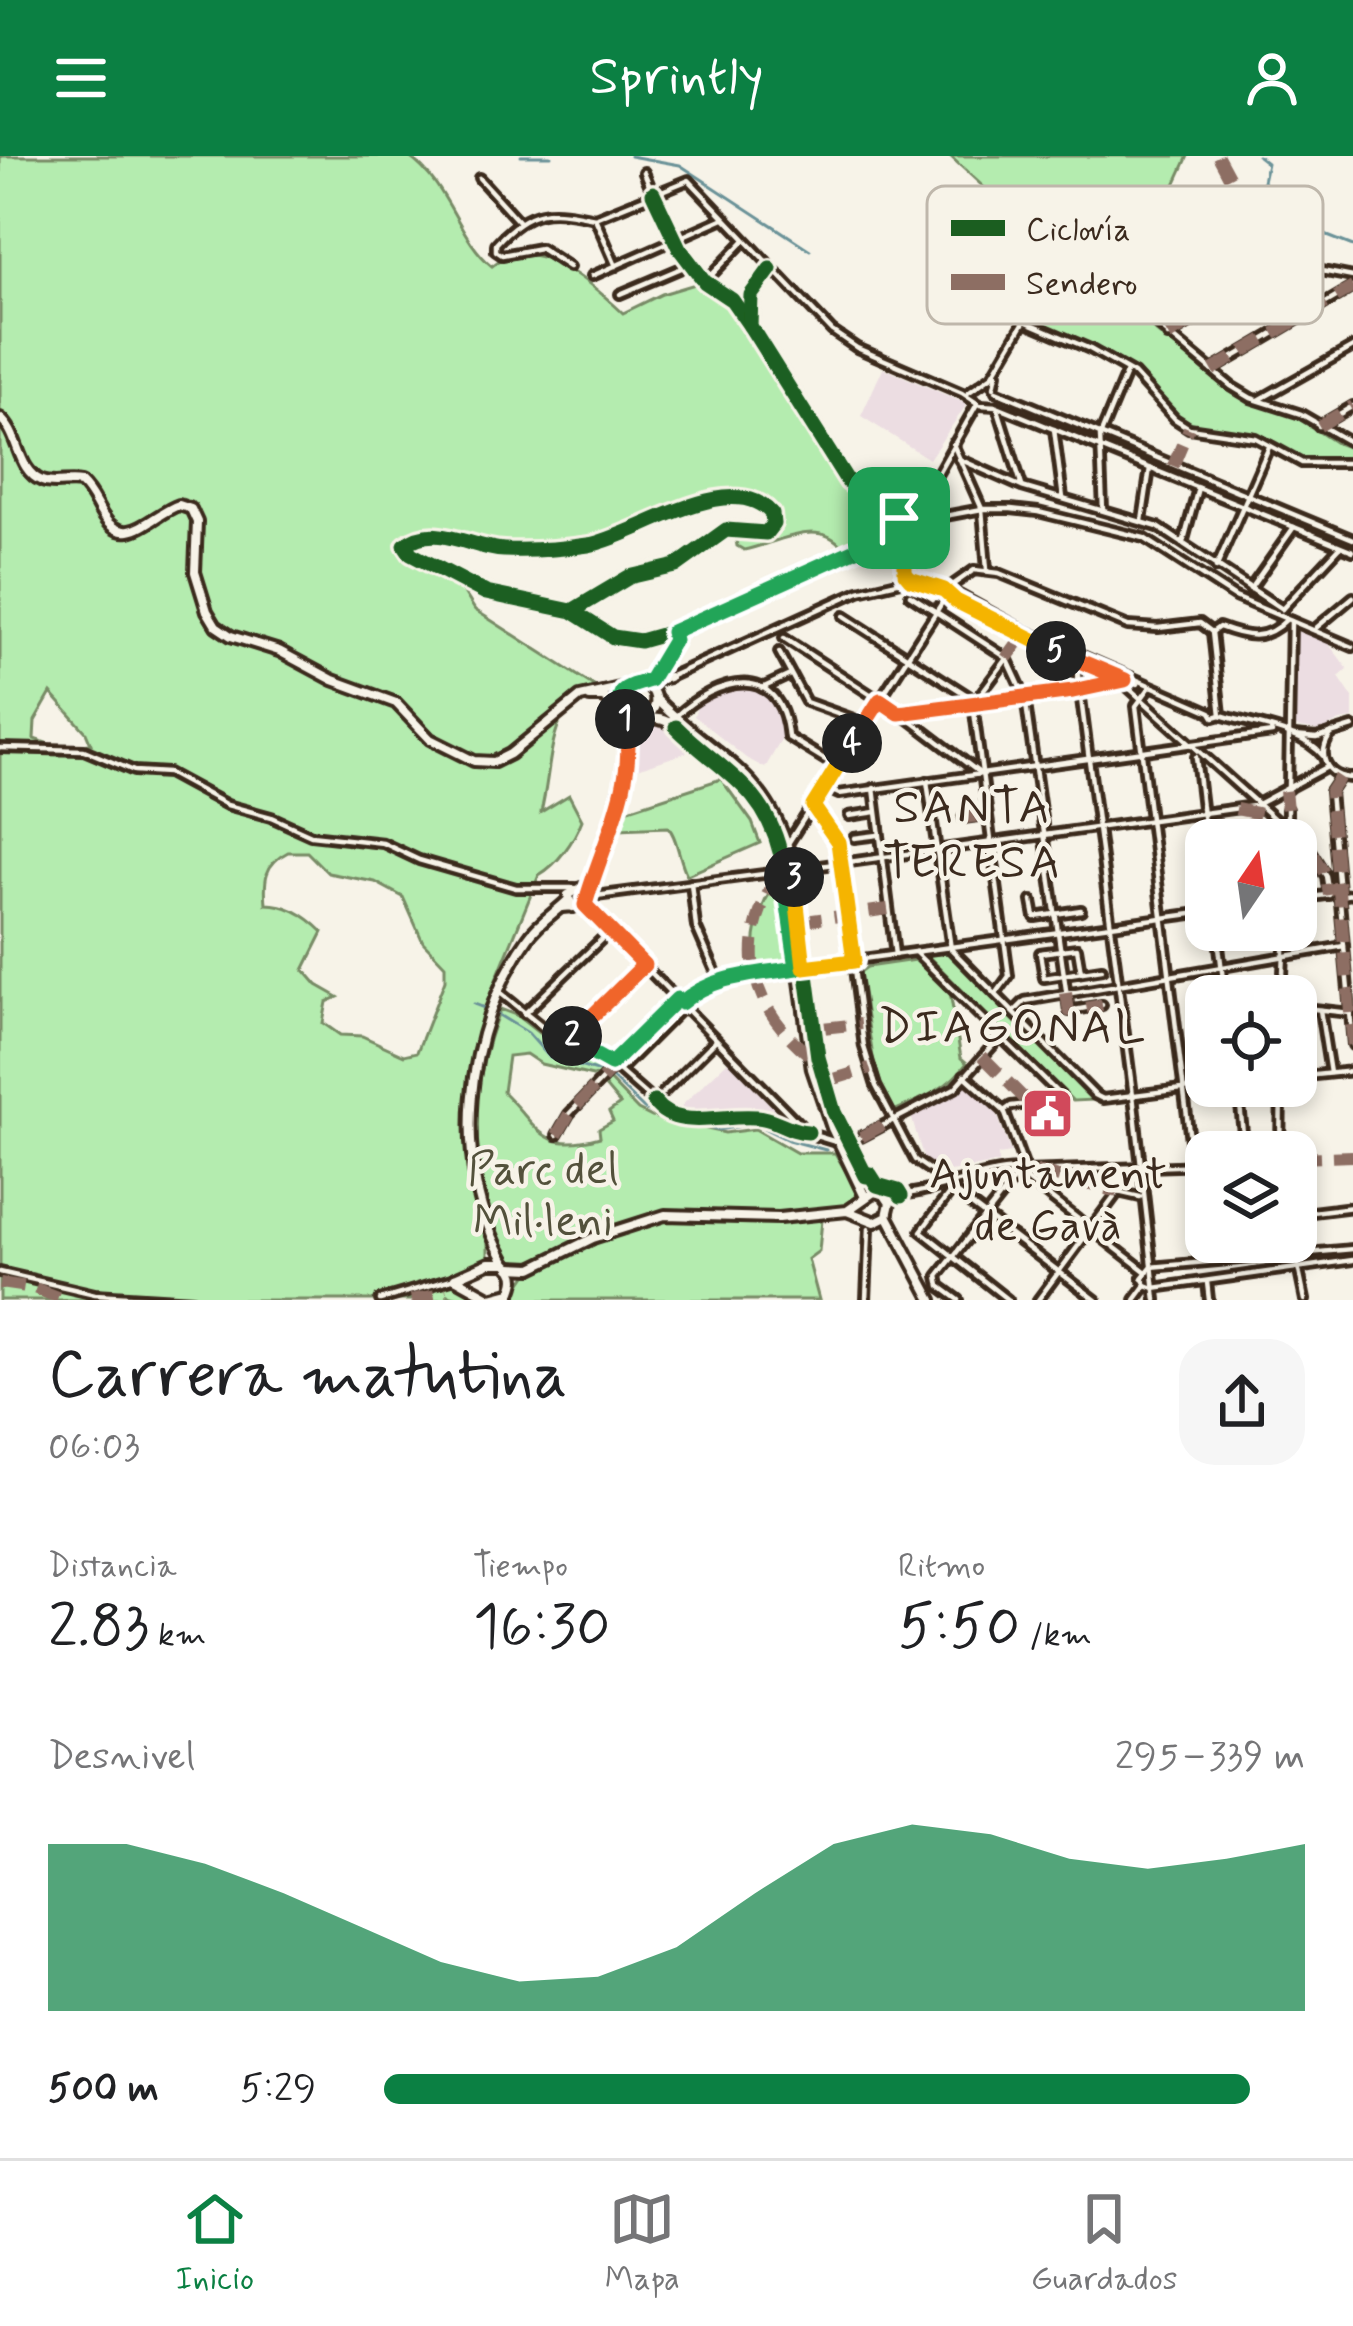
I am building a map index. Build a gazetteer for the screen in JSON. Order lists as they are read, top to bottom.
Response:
{
  "districts": ["SANTA TERESA", "DIAGONAL"],
  "parks": ["Parc del Mil·leni"],
  "places": {
    "public building": ["Ajuntament de Gavà"]
  },
  "legend": ["Ciclovía", "Sendero"],
  "north": "top",
  "page": {
    "header": "Sprintly",
    "pins": [
      "5",
      "1",
      "4",
      "3",
      "2"
    ],
    "heading": ["Carrera matutina", "06:03"],
    "stats": [
      ["Distancia", "2.83 km"],
      ["Tiempo", "16:30"],
      ["Ritmo", "5:50 /km"]
    ],
    "chart": ["Desnivel", "295–339 m"],
    "list": [
      {
        "name": "500 m",
        "note": "5:29"
      }
    ],
    "tabs": ["Inicio", "Mapa", "Guardados"]
  }
}
